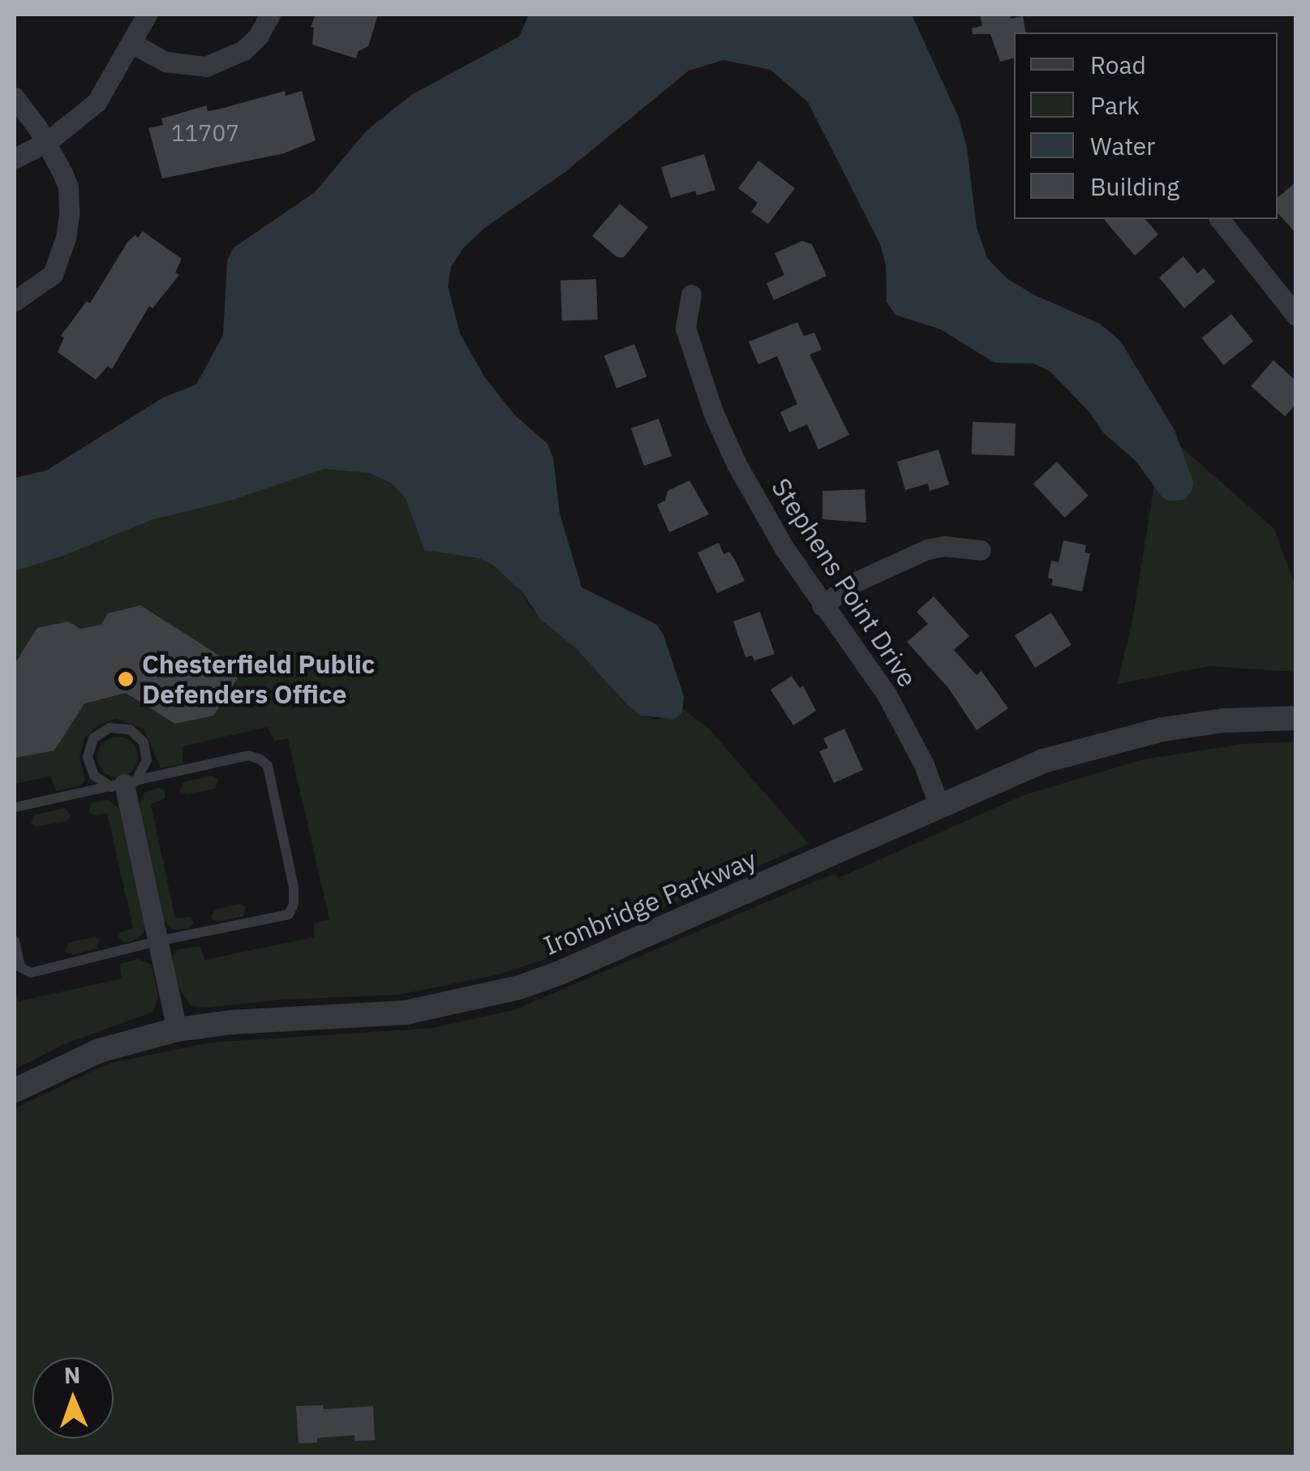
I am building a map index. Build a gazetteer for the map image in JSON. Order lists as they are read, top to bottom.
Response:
{
  "streets": {
    "street": ["Stephens Point Drive", "Ironbridge Parkway"]
  },
  "crossings": [
    ["Stephens Point Drive", "Ironbridge Parkway"]
  ],
  "places": ["Chesterfield Public Defenders Office"],
  "house_numbers": ["11707"],
  "legend": [
    "Road",
    "Park",
    "Water",
    "Building"
  ],
  "north": "top"
}
